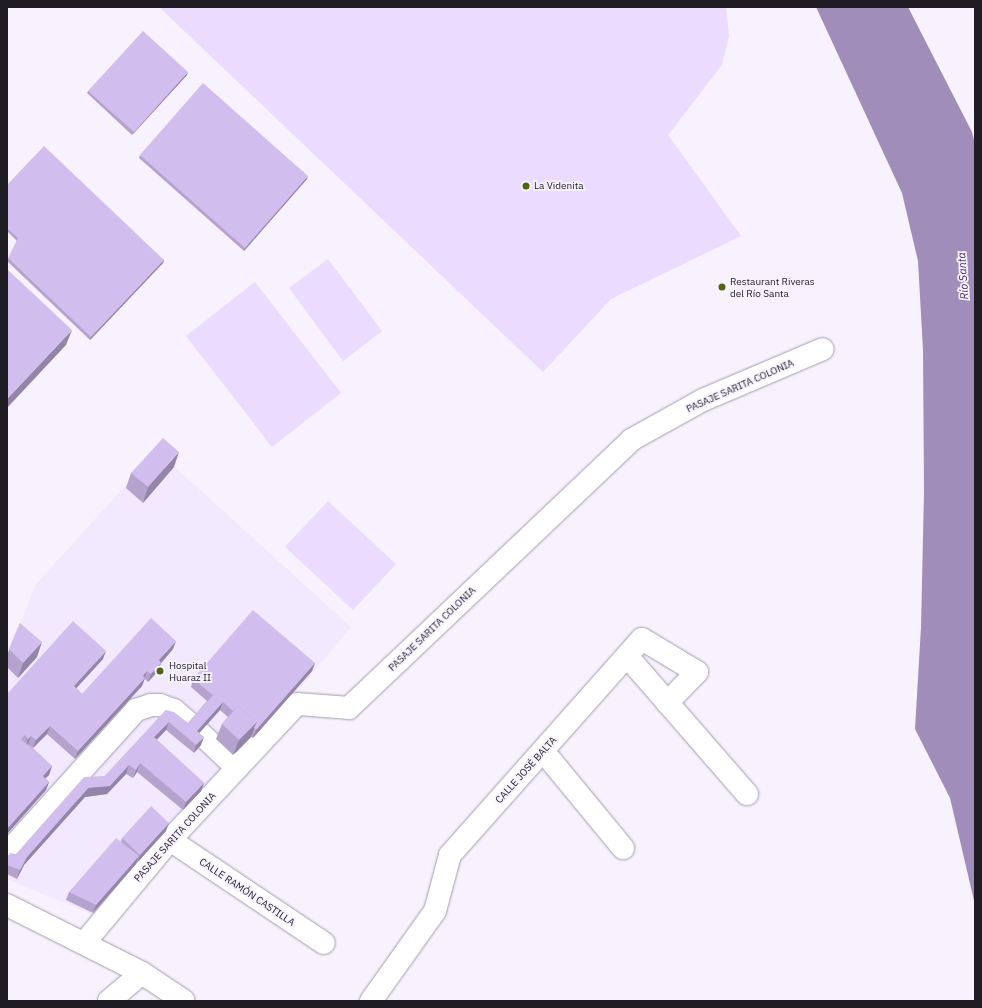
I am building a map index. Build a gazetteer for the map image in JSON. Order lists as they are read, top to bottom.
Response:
{
  "streets": {
    "street": ["PASAJE SARITA COLONIA", "CALLE JOSÉ BALTA", "CALLE RAMÓN CASTILLA"]
  },
  "crossings": [
    ["PASAJE SARITA COLONIA", "CALLE RAMÓN CASTILLA"]
  ],
  "water": ["Río Santa"],
  "places": ["La Videnita", "Restaurant Riveras del Río Santa", "Hospital Huaraz II"]
}
